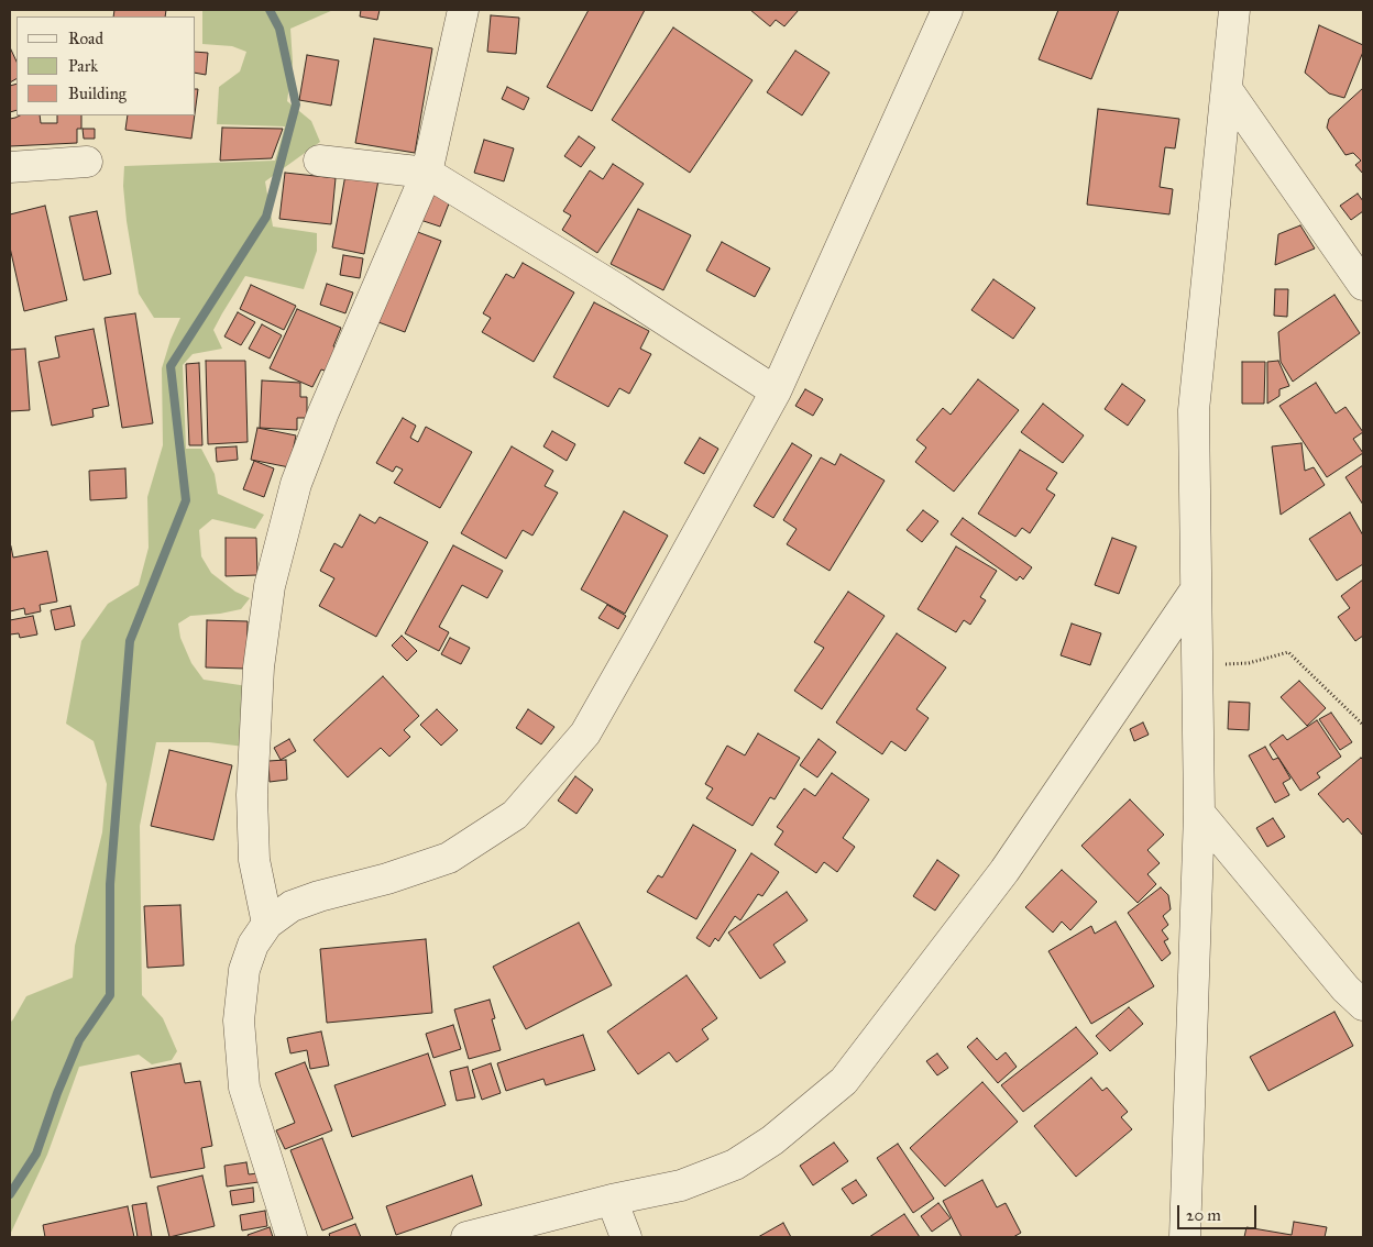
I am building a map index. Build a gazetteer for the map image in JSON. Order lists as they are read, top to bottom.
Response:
{
  "legend": ["Road", "Park", "Building"],
  "scale_bar": "20 m"
}
